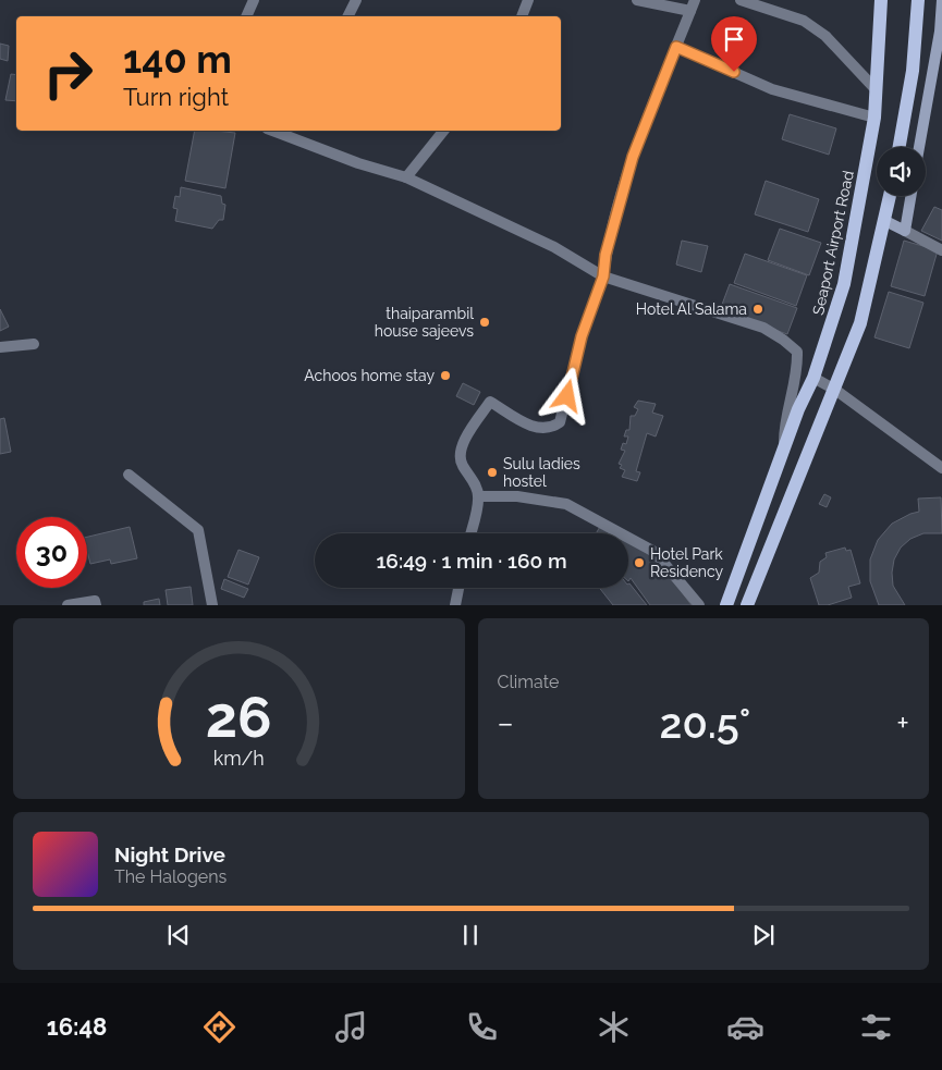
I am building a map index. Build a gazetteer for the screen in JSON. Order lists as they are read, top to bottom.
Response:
{
  "streets": {
    "main road": ["Seaport Airport Road"]
  },
  "places": [
    "Hotel Al Salama",
    "thaiparambil house sajeevs",
    "Achoos home stay",
    "Sulu ladies hostel",
    "Hotel Park Residency"
  ],
  "page": {
    "turn": ["140 m", "Turn right"],
    "limit": "30",
    "trip": "16:49 · 1 min · 160 m",
    "tile": "Climate",
    "heat": ["−", "20.5°", "+"],
    "song": ["Night Drive", "The Halogens"],
    "tabs": "16:48",
    "gauge": ["26", "km/h"]
  }
}
